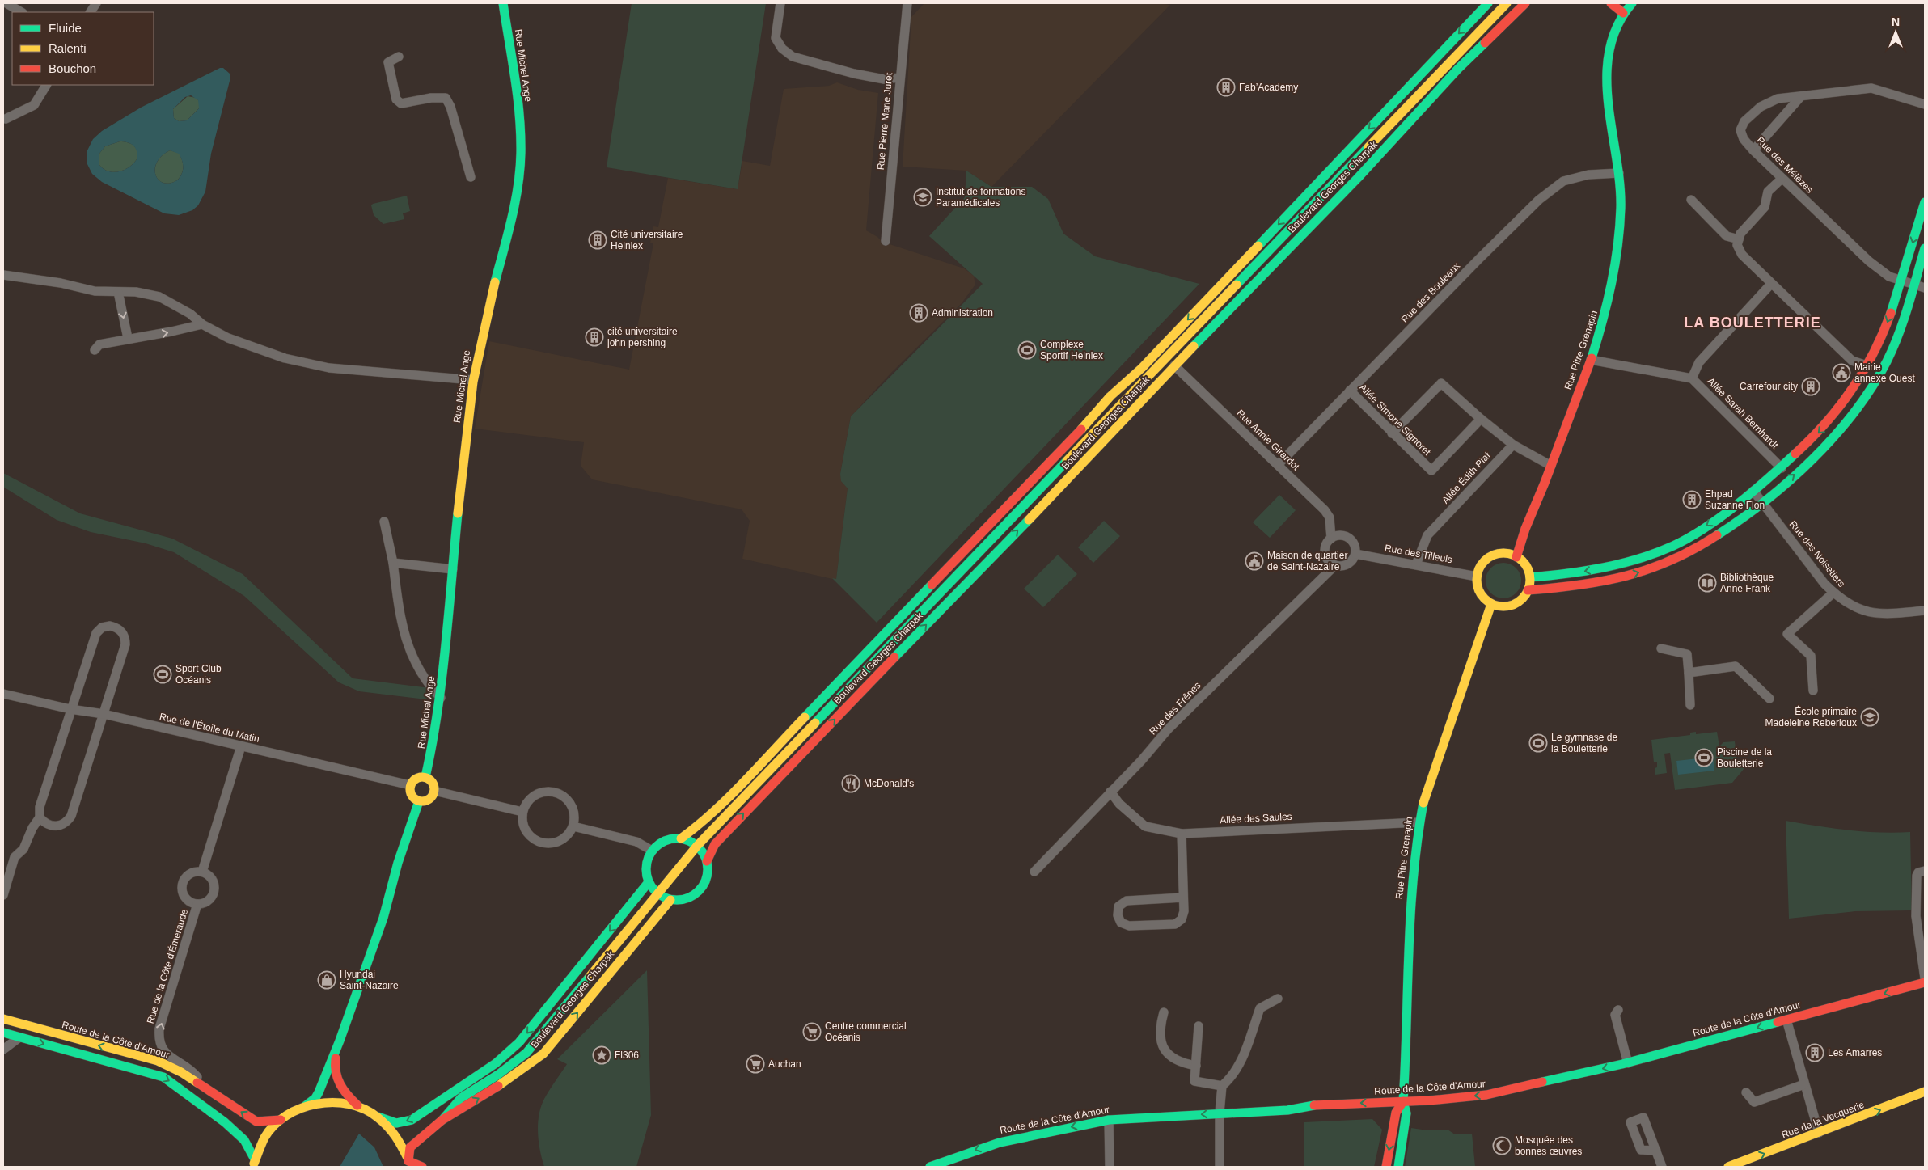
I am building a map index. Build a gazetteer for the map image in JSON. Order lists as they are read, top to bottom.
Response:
{
  "streets": {
    "street": [
      "Rue Michel Ange",
      "Rue Pierre Marie Juret",
      "Rue des Mélèzes",
      "Boulevard Georges Charpak",
      "Rue des Bouleaux",
      "Rue Pitre Grenapin",
      "Allée Sarah Bernhardt",
      "Allée Simone Signoret",
      "Rue Annie Girardot",
      "Allée Édith Piaf",
      "Rue des Tilleuls",
      "Rue des Noisetiers",
      "Rue des Frênes",
      "Rue de l'Étoile du Matin",
      "Allée des Saules",
      "Rue de la Côte d'Émeraude",
      "Route de la Côte d'Amour",
      "Rue de la Vecquerie"
    ]
  },
  "crossings": [
    ["Rue Michel Ange", "Rue de l'Étoile du Matin"],
    ["Boulevard Georges Charpak", "Rue Annie Girardot"],
    ["Rue des Bouleaux", "Rue Pitre Grenapin"],
    ["Rue des Bouleaux", "Allée Simone Signoret"],
    ["Rue des Bouleaux", "Rue Annie Girardot"],
    ["Rue Pitre Grenapin", "Allée Sarah Bernhardt"],
    ["Rue Pitre Grenapin", "Rue des Tilleuls"],
    ["Rue Pitre Grenapin", "Allée des Saules"],
    ["Rue Pitre Grenapin", "Route de la Côte d'Amour"],
    ["Rue Annie Girardot", "Rue des Tilleuls"],
    ["Rue Annie Girardot", "Rue des Frênes"],
    ["Allée Édith Piaf", "Rue des Tilleuls"],
    ["Rue des Tilleuls", "Rue des Frênes"],
    ["Rue des Frênes", "Allée des Saules"],
    ["Rue de la Côte d'Émeraude", "Route de la Côte d'Amour"]
  ],
  "one_way": ["Rue de la Côte d'Émeraude", "Route de la Côte d'Amour", "Rue de la Vecquerie"],
  "districts": ["LA BOULETTERIE"],
  "places": {
    "building": [
      "Fab’Academy",
      "Cité universitaire Heinlex",
      "Administration",
      "cité universitaire john pershing",
      "Carrefour city",
      "Ehpad Suzanne Flon",
      "Les Amarres"
    ],
    "school or university": ["Institut de formations Paramédicales", "École primaire Madeleine Reberioux"],
    "sports": [
      "Complexe Sportif Heinlex",
      "Sport Club Océanis",
      "Le gymnase de la Bouletterie",
      "Piscine de la Bouletterie"
    ],
    "public building": ["Mairie annexe Ouest", "Maison de quartier de Saint-Nazaire"],
    "library": ["Bibliothèque Anne Frank"],
    "restaurant": ["McDonald's"],
    "shop": ["Hyundai Saint-Nazaire"],
    "supermarket": ["Centre commercial Océanis", "Auchan"],
    "place": ["Fl306"],
    "mosque": ["Mosquée des bonnes œuvres"]
  },
  "legend": ["Fluide", "Ralenti", "Bouchon"],
  "north": "top"
}
